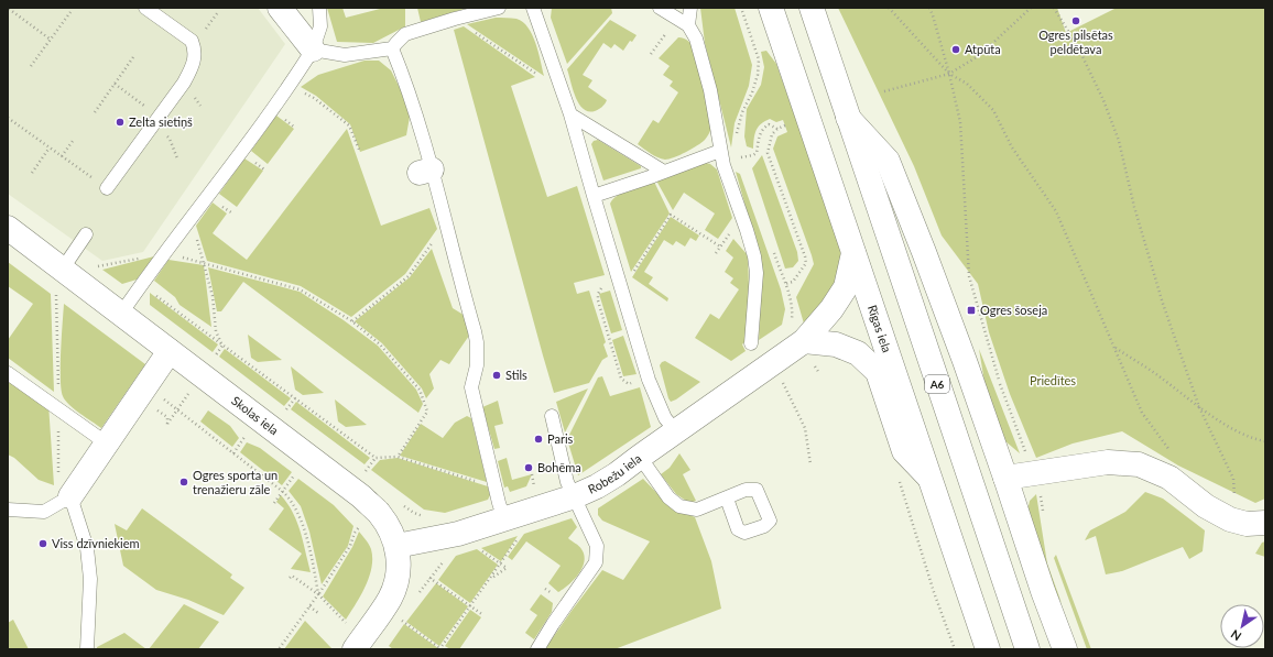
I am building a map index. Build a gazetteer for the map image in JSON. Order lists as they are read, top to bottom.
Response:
{
  "streets": {
    "main road": [
      "Rīgas iela",
      "A6",
      "Skolas iela",
      "Robežu iela"
    ]
  },
  "crossings": [
    ["Rīgas iela", "Robežu iela"],
    ["Skolas iela", "Robežu iela"]
  ],
  "parks": ["Priedītes"],
  "places": {
    "other": [
      "Ogres pilsētas peldētava",
      "Atpūta",
      "Zelta sietiņš",
      "Stils",
      "Paris",
      "Bohēma",
      "Ogres sporta un trenažieru zāle",
      "Viss dzīvniekiem"
    ],
    "transit": ["Ogres šoseja"]
  },
  "north": "bottom left"
}
